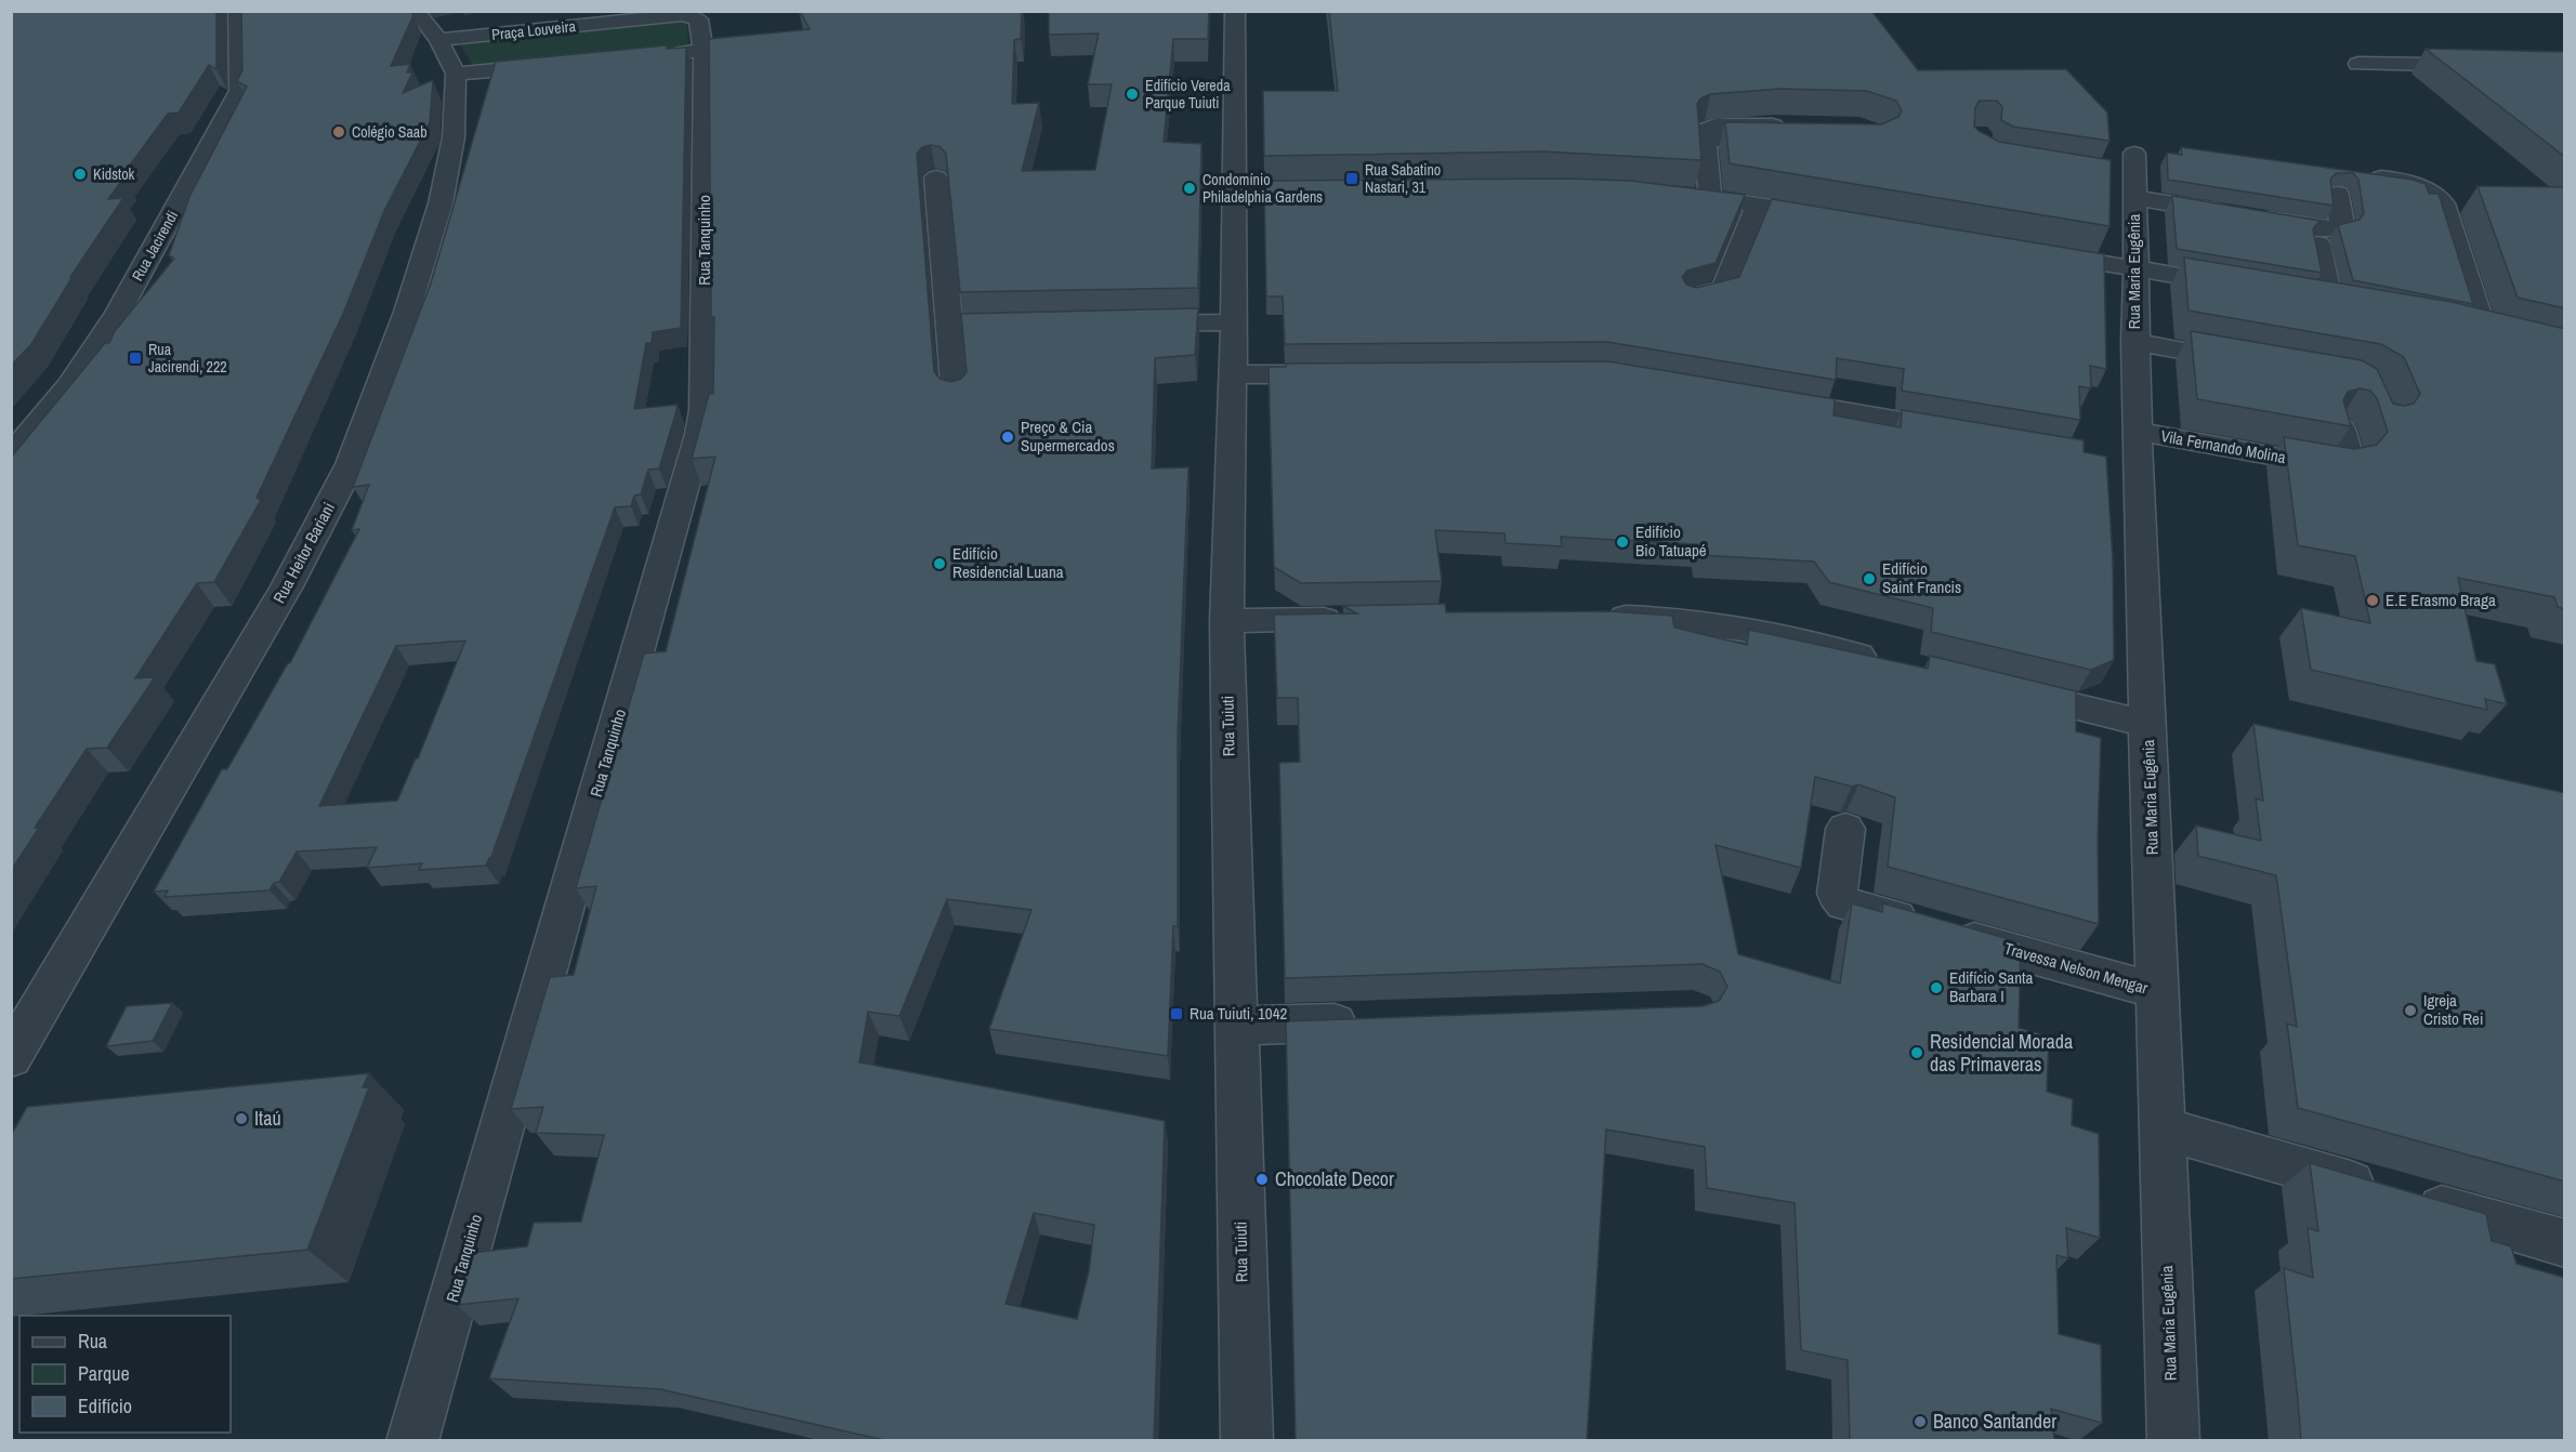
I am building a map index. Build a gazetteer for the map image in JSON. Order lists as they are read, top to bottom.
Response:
{
  "streets": {
    "street": [
      "Praça Louveira",
      "Rua Tanquinho",
      "Rua Jacirendi",
      "Rua Maria Eugênia",
      "Vila Fernando Molina",
      "Rua Heitor Bariani",
      "Rua Tuiuti",
      "Travessa Nelson Mengar"
    ]
  },
  "crossings": [
    ["Praça Louveira", "Rua Tanquinho"],
    ["Praça Louveira", "Rua Heitor Bariani"],
    ["Rua Maria Eugênia", "Vila Fernando Molina"],
    ["Rua Maria Eugênia", "Travessa Nelson Mengar"]
  ],
  "places": {
    "other": [
      "Edifício Vereda Parque Tuiuti",
      "Colégio Saab",
      "Kidstok",
      "Condomínio Philadelphia Gardens",
      "Preço & Cia Supermercados",
      "Edifício Bio Tatuapé",
      "Edifício Residencial Luana",
      "Edifício Saint Francis",
      "E.E Erasmo Braga",
      "Edifício Santa Barbara I",
      "Igreja Cristo Rei",
      "Residencial Morada das Primaveras",
      "Itaú",
      "Chocolate Decor",
      "Banco Santander"
    ],
    "transit": ["Rua Sabatino Nastari, 31", "Rua Jacirendi, 222", "Rua Tuiuti, 1042"]
  },
  "legend": ["Rua", "Parque", "Edifício"]
}
